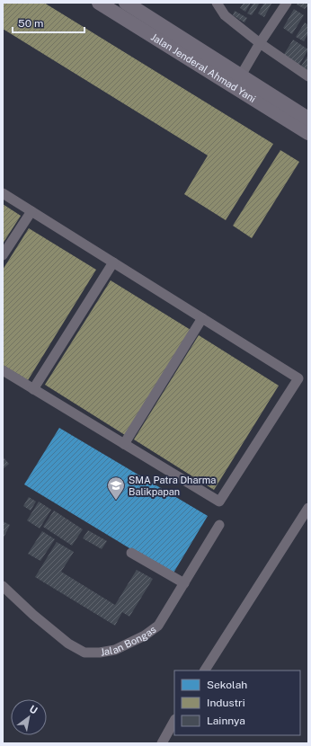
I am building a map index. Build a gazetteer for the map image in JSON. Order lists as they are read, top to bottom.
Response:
{
  "streets": {
    "main road": ["Jalan Jenderal Ahmad Yani"],
    "street": ["Jalan Bongas"]
  },
  "places": {
    "school or university": ["SMA Patra Dharma Balikpapan"]
  },
  "legend": ["Sekolah", "Industri", "Lainnya"],
  "scale_bar": "50 m",
  "north": "top right"
}
